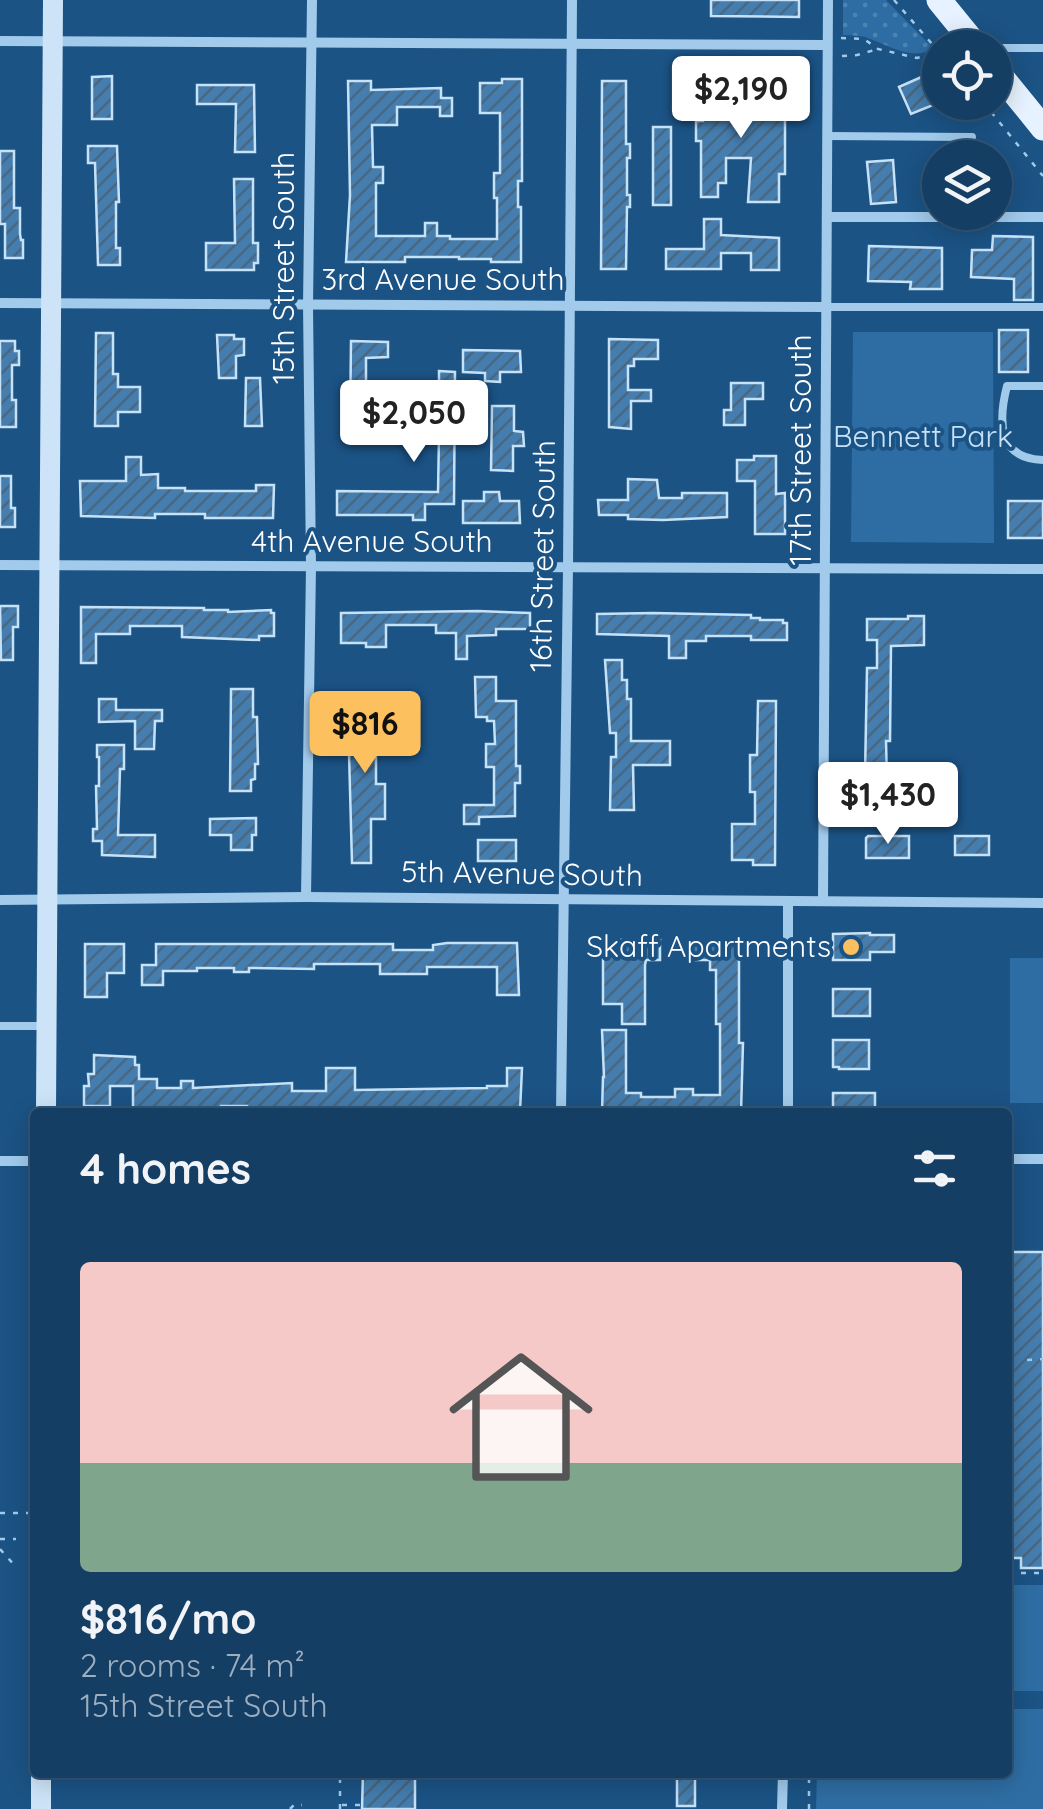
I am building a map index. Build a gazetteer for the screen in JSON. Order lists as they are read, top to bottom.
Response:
{
  "streets": {
    "street": [
      "15th Street South",
      "3rd Avenue South",
      "17th Street South",
      "4th Avenue South",
      "16th Street South",
      "5th Avenue South"
    ]
  },
  "crossings": [
    ["15th Street South", "3rd Avenue South"],
    ["15th Street South", "4th Avenue South"],
    ["15th Street South", "5th Avenue South"],
    ["3rd Avenue South", "17th Street South"],
    ["3rd Avenue South", "16th Street South"],
    ["17th Street South", "4th Avenue South"],
    ["17th Street South", "5th Avenue South"],
    ["4th Avenue South", "16th Street South"],
    ["16th Street South", "5th Avenue South"]
  ],
  "parks": ["Bennett Park"],
  "places": ["Skaff Apartments"],
  "page": {
    "price": [
      "$2,190",
      "$2,050",
      "$816",
      "$1,430"
    ],
    "heading": "4 homes",
    "list": [
      {
        "name": "$816/mo",
        "note": "2 rooms · 74 m² · 15th Street South"
      }
    ]
  }
}
